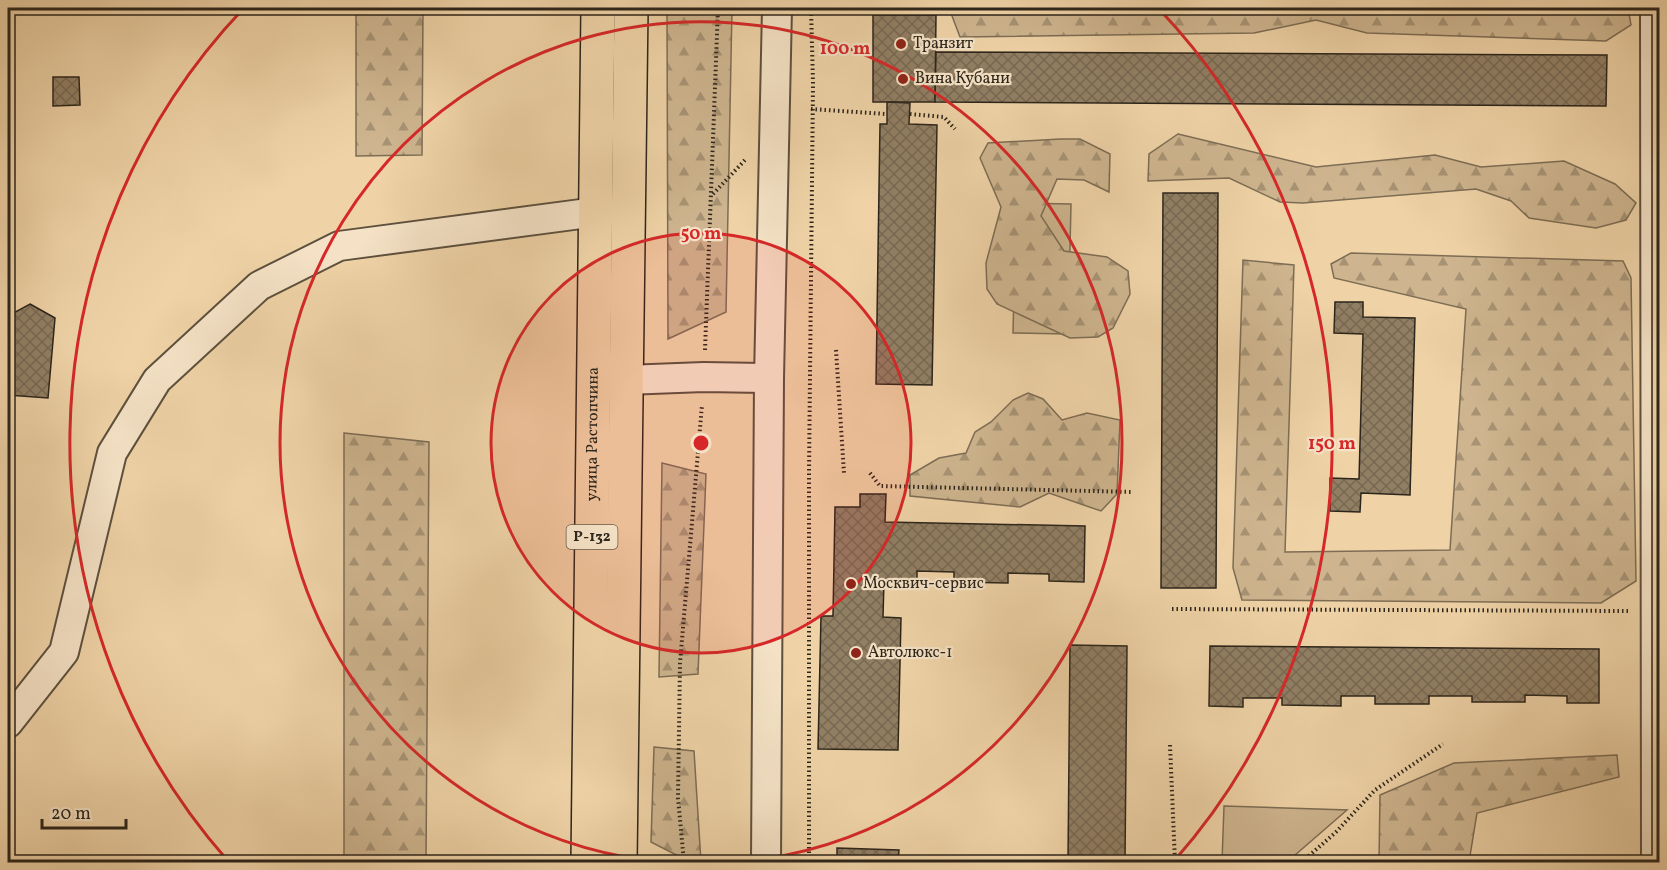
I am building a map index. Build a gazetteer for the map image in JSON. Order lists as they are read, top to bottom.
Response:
{
  "streets": {
    "highway": ["улица Растопчина", "Р-132"]
  },
  "places": [
    "Транзит",
    "Вина Кубани",
    "Москвич-сервис",
    "Автолюкс-1"
  ],
  "scale_bar": "20 m",
  "rings": ["100 m", "50 m", "150 m"]
}
